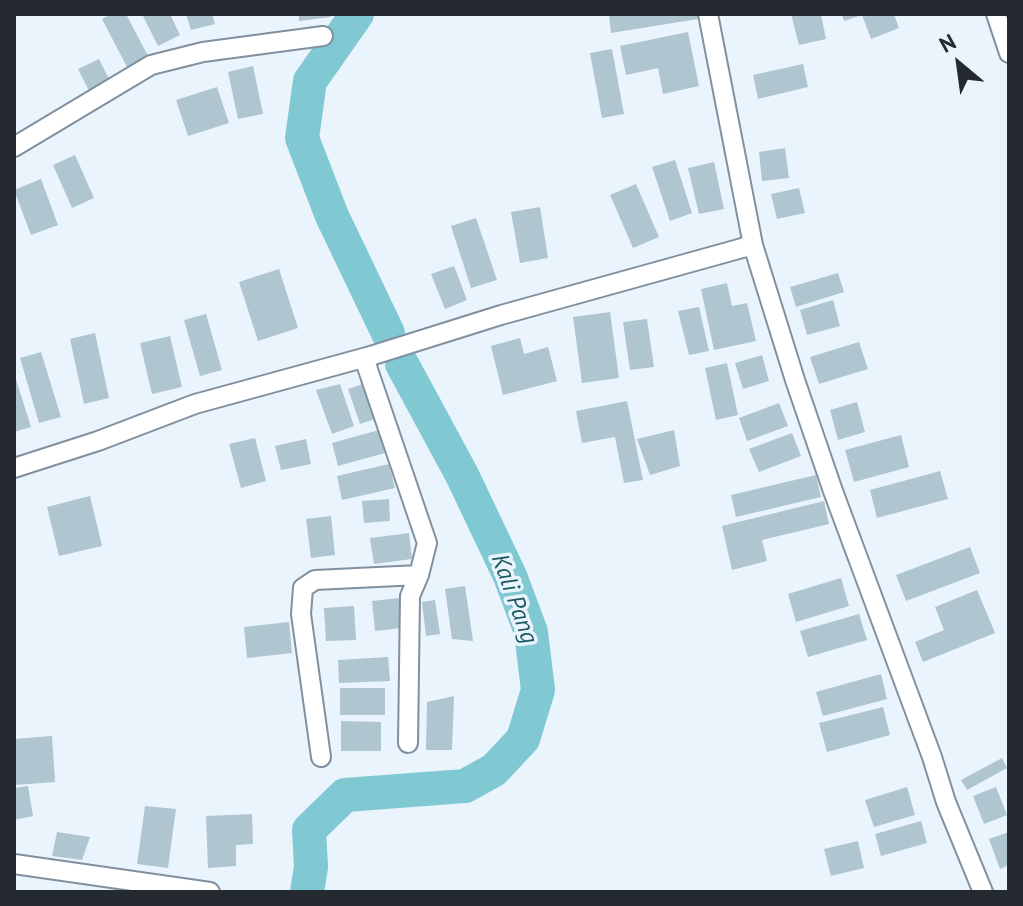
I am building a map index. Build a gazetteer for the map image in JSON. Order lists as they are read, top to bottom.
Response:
{
  "water": ["Kali Pang"],
  "north": "top left"
}
